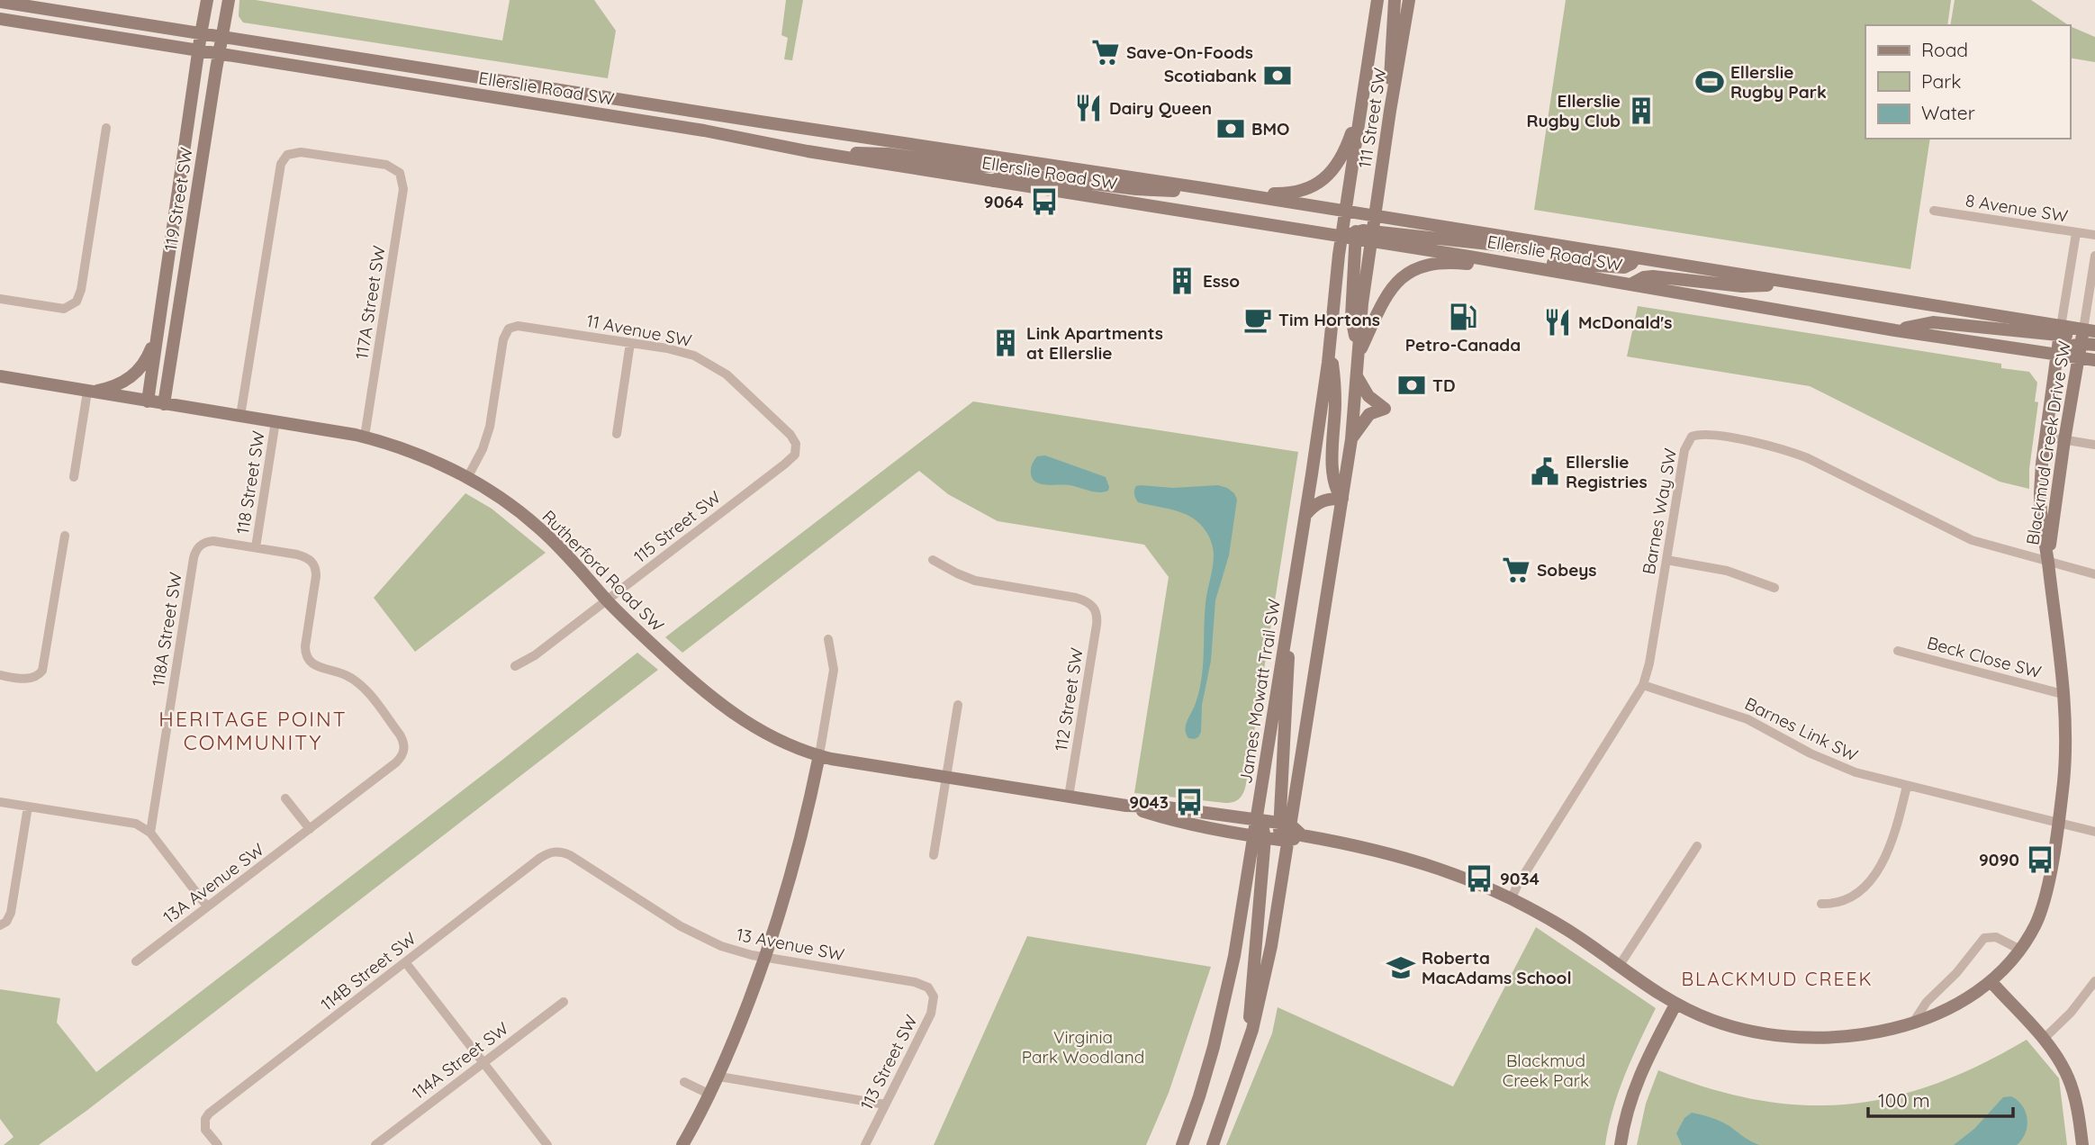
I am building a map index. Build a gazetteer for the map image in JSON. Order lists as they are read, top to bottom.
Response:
{
  "streets": {
    "main road": [
      "Ellerslie Road SW",
      "111 Street SW",
      "119 Street SW",
      "Blackmud Creek Drive SW",
      "Rutherford Road SW",
      "James Mowatt Trail SW"
    ],
    "street": [
      "8 Avenue SW",
      "117A Street SW",
      "11 Avenue SW",
      "118 Street SW",
      "Barnes Way SW",
      "115 Street SW",
      "118A Street SW",
      "Beck Close SW",
      "112 Street SW",
      "Barnes Link SW",
      "13A Avenue SW",
      "13 Avenue SW",
      "114B Street SW",
      "114A Street SW",
      "113 Street SW"
    ]
  },
  "crossings": [
    ["Ellerslie Road SW", "111 Street SW"],
    ["Ellerslie Road SW", "119 Street SW"],
    ["Ellerslie Road SW", "Blackmud Creek Drive SW"],
    ["Ellerslie Road SW", "James Mowatt Trail SW"],
    ["111 Street SW", "James Mowatt Trail SW"],
    ["119 Street SW", "Rutherford Road SW"],
    ["117A Street SW", "Rutherford Road SW"],
    ["11 Avenue SW", "115 Street SW"],
    ["11 Avenue SW", "Rutherford Road SW"],
    ["Blackmud Creek Drive SW", "Barnes Way SW"],
    ["Blackmud Creek Drive SW", "Rutherford Road SW"],
    ["Blackmud Creek Drive SW", "Beck Close SW"],
    ["Blackmud Creek Drive SW", "Barnes Link SW"],
    ["118 Street SW", "Rutherford Road SW"],
    ["118 Street SW", "118A Street SW"],
    ["118 Street SW", "13A Avenue SW"],
    ["Barnes Way SW", "Barnes Link SW"],
    ["115 Street SW", "Rutherford Road SW"],
    ["Rutherford Road SW", "James Mowatt Trail SW"],
    ["Rutherford Road SW", "112 Street SW"],
    ["118A Street SW", "13A Avenue SW"],
    ["13 Avenue SW", "114B Street SW"],
    ["13 Avenue SW", "113 Street SW"]
  ],
  "districts": ["HERITAGE POINT COMMUNITY", "BLACKMUD CREEK"],
  "parks": ["Virginia Park Woodland", "Blackmud Creek Park"],
  "places": {
    "supermarket": ["Save-On-Foods", "Sobeys"],
    "bank": ["Scotiabank", "BMO", "TD"],
    "sports": ["Ellerslie Rugby Park"],
    "restaurant": ["Dairy Queen", "McDonald's"],
    "building": ["Ellerslie Rugby Club", "Esso", "Link Apartments at Ellerslie"],
    "bus stop": [
      "9064",
      "9043",
      "9090",
      "9034"
    ],
    "fuel station": ["Petro-Canada"],
    "cafe": ["Tim Hortons"],
    "public building": ["Ellerslie Registries"],
    "school or university": ["Roberta MacAdams School"]
  },
  "legend": ["Road", "Park", "Water"],
  "scale_bar": "100 m"
}
